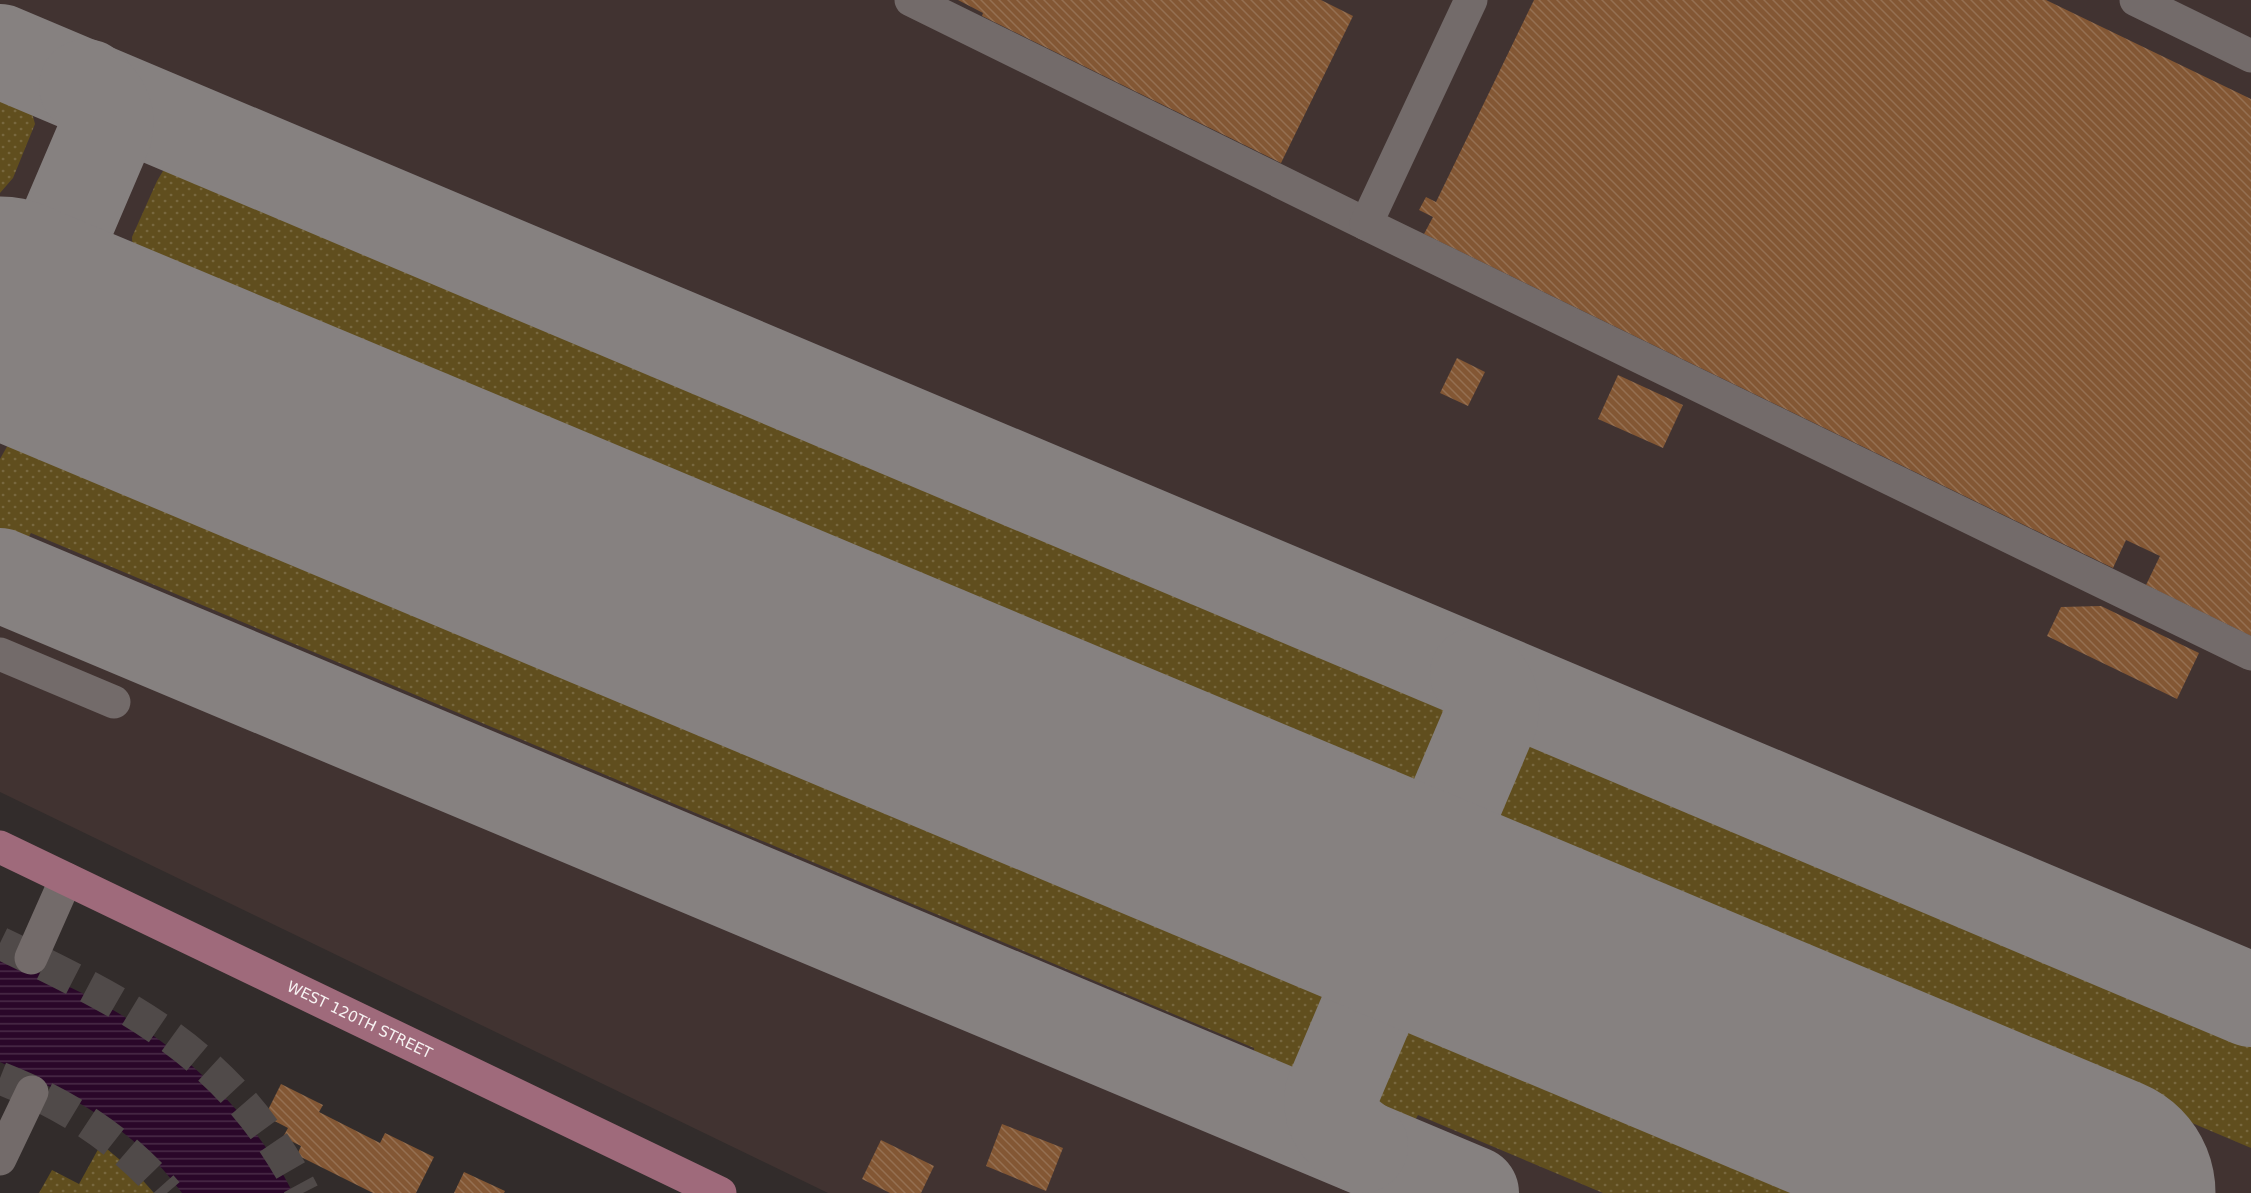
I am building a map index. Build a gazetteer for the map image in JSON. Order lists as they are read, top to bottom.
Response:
{
  "streets": {
    "main road": ["WEST 120TH STREET"]
  }
}
